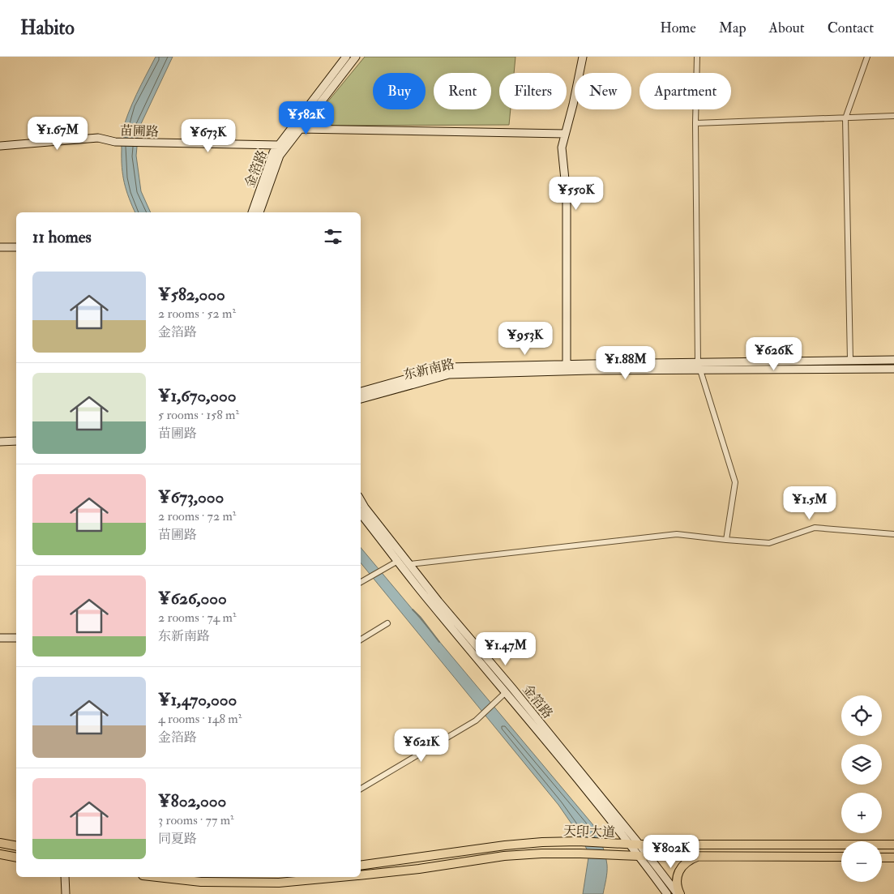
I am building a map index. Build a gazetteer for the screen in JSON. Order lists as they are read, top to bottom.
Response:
{
  "streets": {
    "main road": [
      "苗圃路",
      "金箔路",
      "东新南路",
      "天印大道"
    ]
  },
  "crossings": [
    ["苗圃路", "金箔路"],
    ["金箔路", "天印大道"]
  ],
  "page": {
    "header": "Habito",
    "nav": [
      "Home",
      "Map",
      "About",
      "Contact"
    ],
    "chip": [
      "Buy",
      "Rent",
      "Filters",
      "New",
      "Apartment"
    ],
    "price": [
      "¥582K",
      "¥1.67M",
      "¥673K",
      "¥550K",
      "¥953K",
      "¥626K",
      "¥1.88M",
      "¥1.5M",
      "¥1.47M",
      "¥621K",
      "¥802K"
    ],
    "heading": "11 homes",
    "list": [
      {
        "name": "¥582,000",
        "note": "2 rooms · 52 m² · 金箔路"
      },
      {
        "name": "¥1,670,000",
        "note": "5 rooms · 158 m² · 苗圃路"
      },
      {
        "name": "¥673,000",
        "note": "2 rooms · 72 m² · 苗圃路"
      },
      {
        "name": "¥626,000",
        "note": "2 rooms · 74 m² · 东新南路"
      },
      {
        "name": "¥1,470,000",
        "note": "4 rooms · 148 m² · 金箔路"
      },
      {
        "name": "¥802,000",
        "note": "3 rooms · 77 m² · 同夏路"
      }
    ],
    "map_buttons": ["+", "−"]
  }
}
